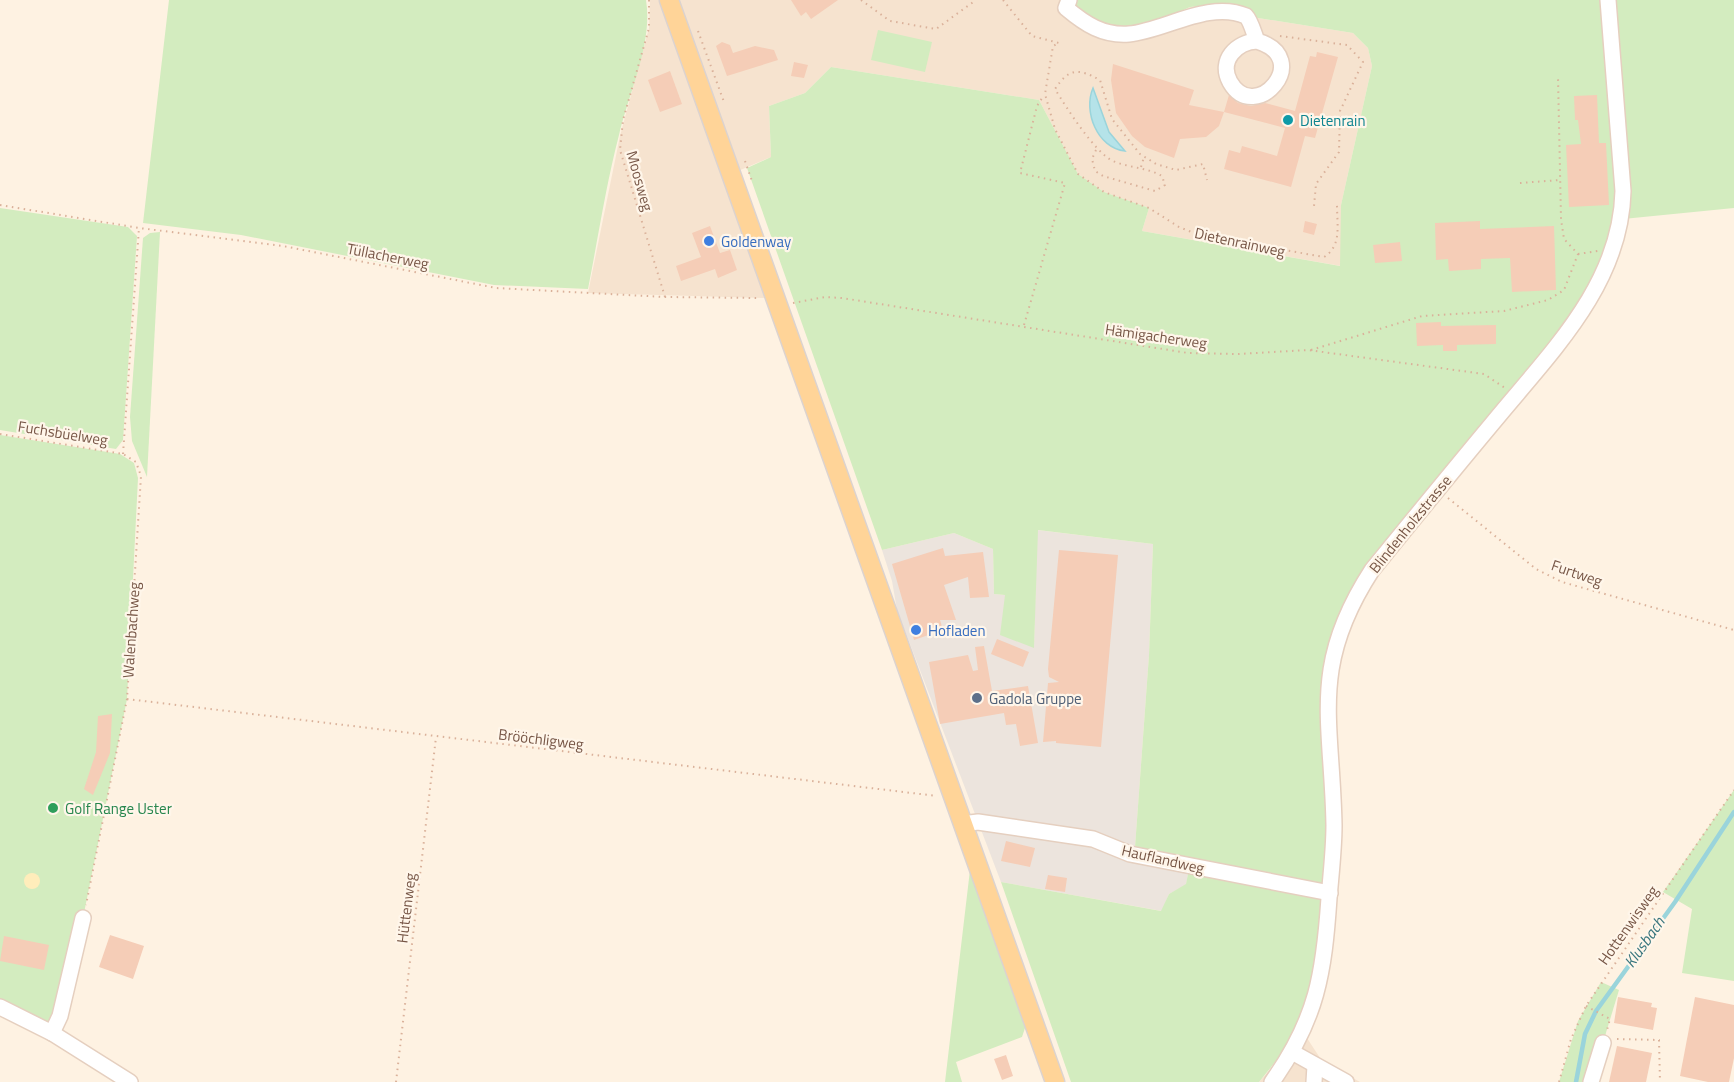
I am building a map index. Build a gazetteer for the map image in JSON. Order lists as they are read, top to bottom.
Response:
{
  "streets": {
    "street": ["Blindenholzstrasse", "Hauflandweg"],
    "path": [
      "Moosweg",
      "Dietenrainweg",
      "Tüllacherweg",
      "Hämigacherweg",
      "Fuchsbüelweg",
      "Furtweg",
      "Walenbachweg",
      "Brööchligweg",
      "Hüttenweg",
      "Hottenwisweg"
    ]
  },
  "crossings": [
    ["Moosweg", "Tüllacherweg"],
    ["Tüllacherweg", "Hämigacherweg"],
    ["Hämigacherweg", "Blindenholzstrasse"],
    ["Fuchsbüelweg", "Walenbachweg"],
    ["Blindenholzstrasse", "Furtweg"],
    ["Blindenholzstrasse", "Hauflandweg"],
    ["Walenbachweg", "Brööchligweg"],
    ["Brööchligweg", "Hüttenweg"]
  ],
  "water": ["Klusbach"],
  "places": [
    "Dietenrain",
    "Goldenway",
    "Hofladen",
    "Gadola Gruppe",
    "Golf Range Uster"
  ]
}
